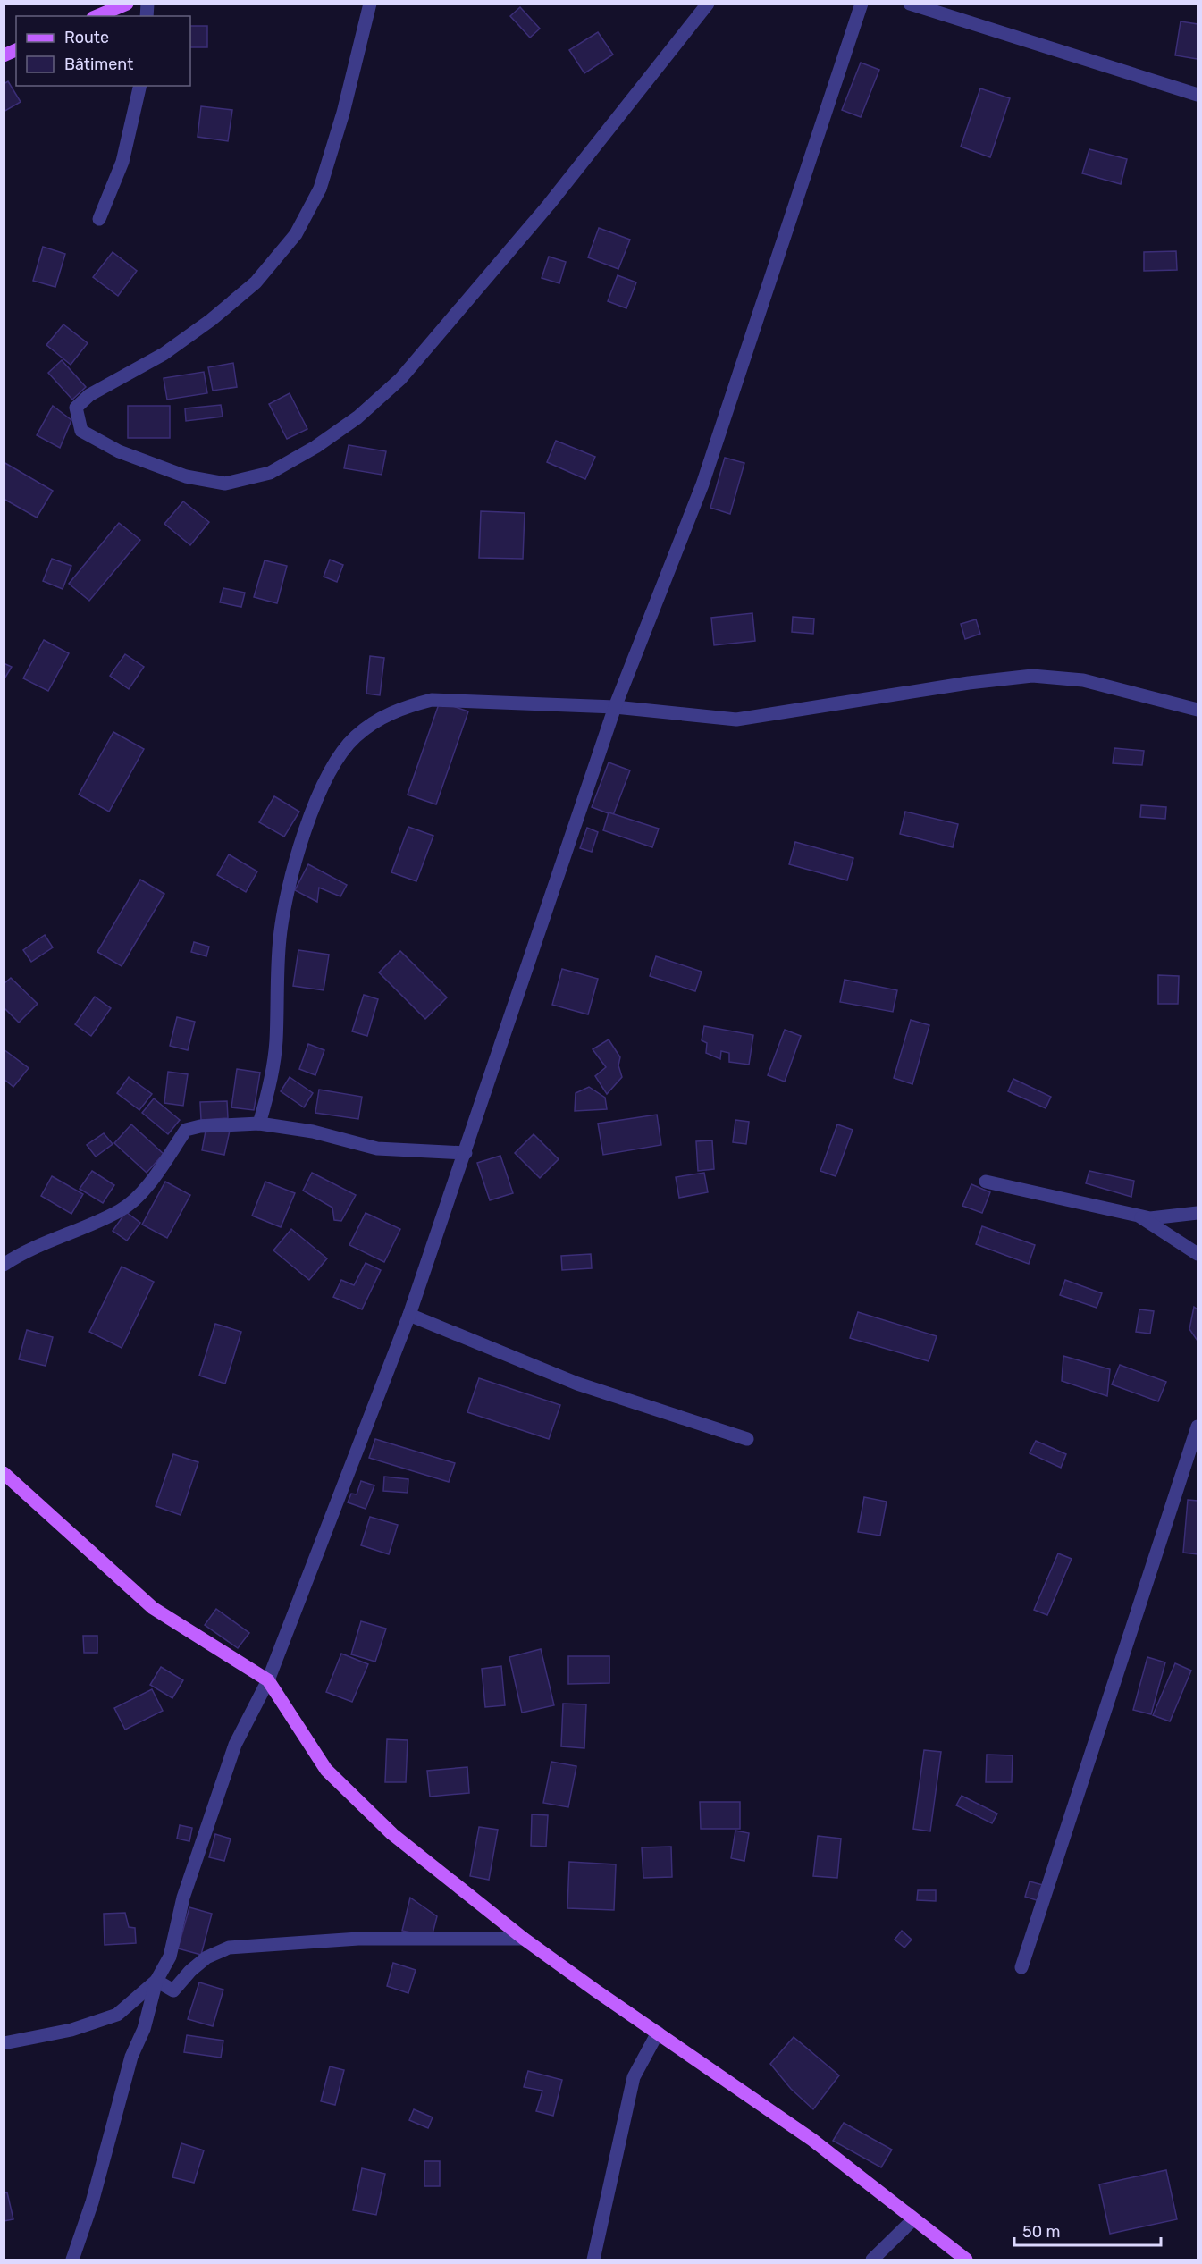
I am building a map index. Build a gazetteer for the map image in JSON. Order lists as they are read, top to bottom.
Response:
{
  "legend": ["Route", "Bâtiment"],
  "scale_bar": "50 m"
}
